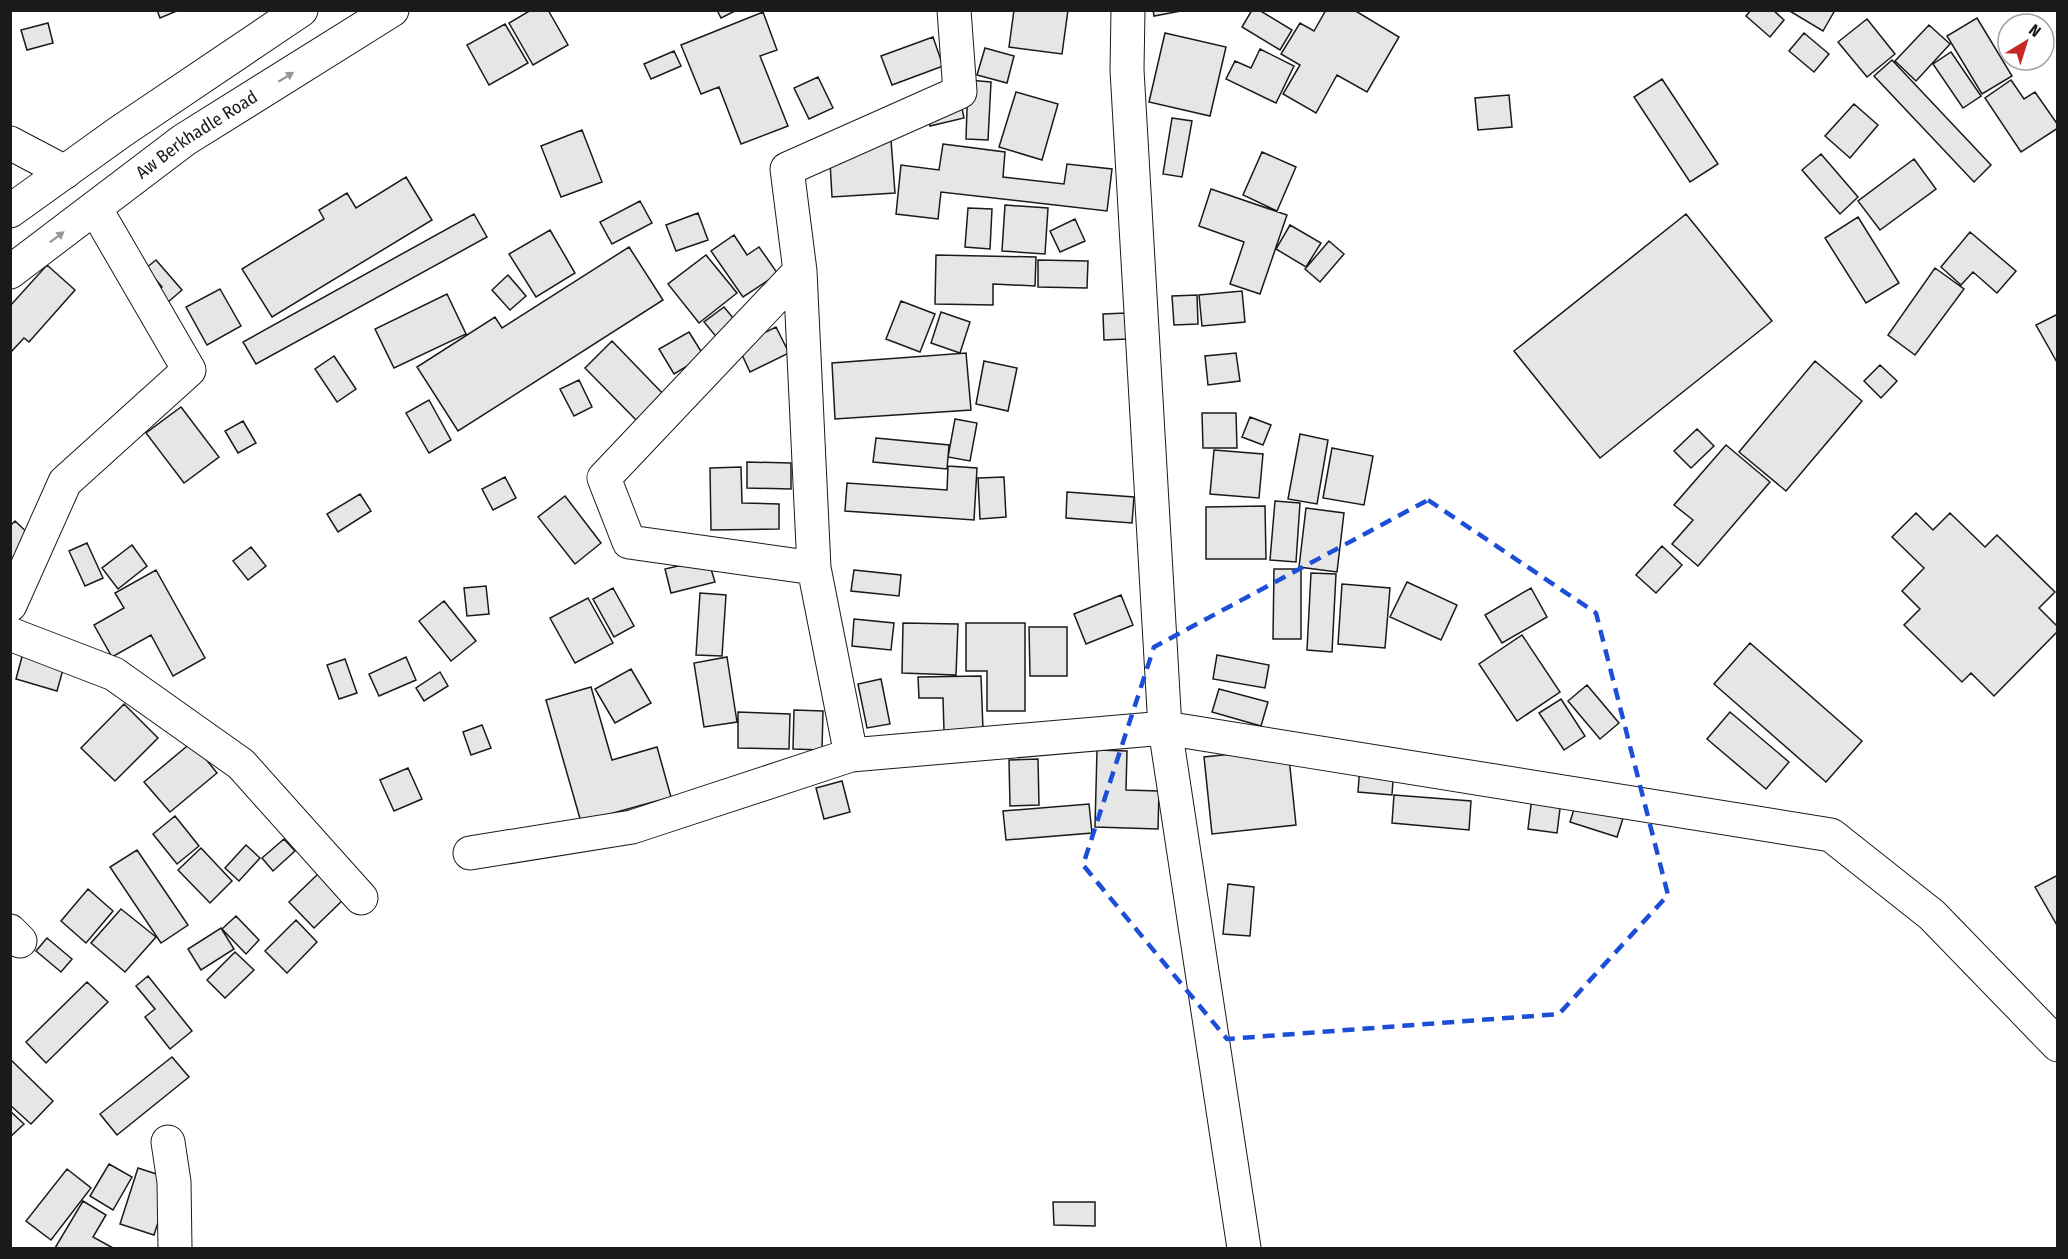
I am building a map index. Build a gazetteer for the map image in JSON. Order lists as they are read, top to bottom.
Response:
{
  "streets": {
    "street": ["Aw Berkhadle Road"]
  },
  "north": "top right"
}
